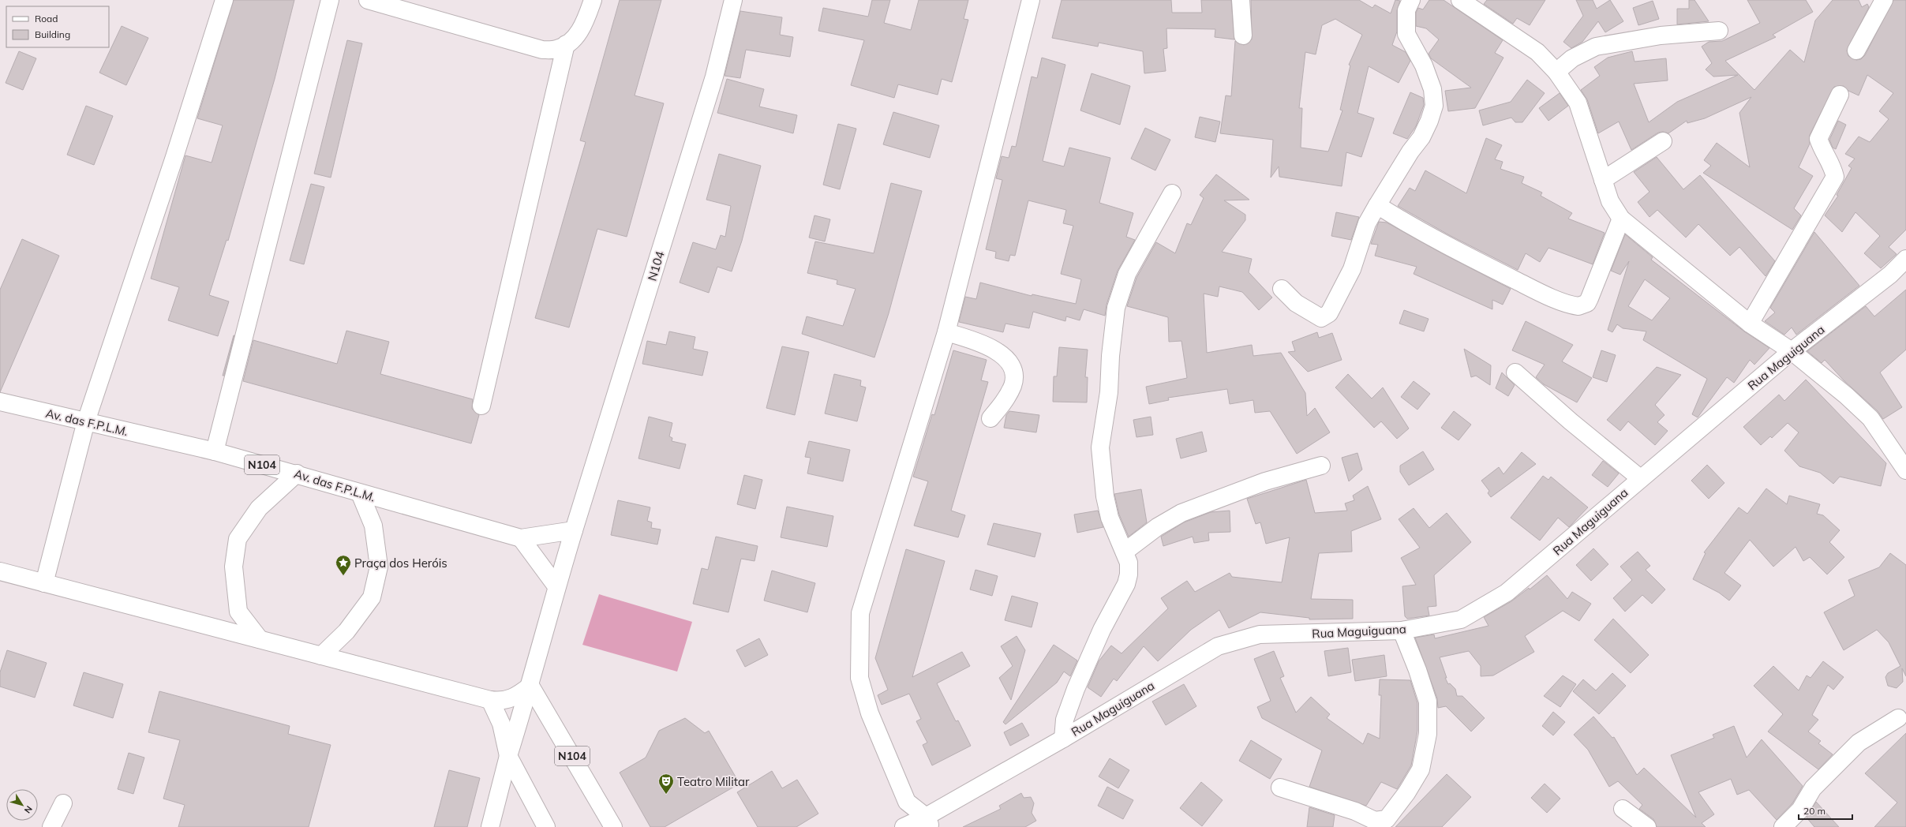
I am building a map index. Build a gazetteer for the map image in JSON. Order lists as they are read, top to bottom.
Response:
{
  "streets": {
    "street": ["N104", "Rua Maguiguana", "Av. das F.P.L.M."]
  },
  "crossings": [
    ["N104", "Av. das F.P.L.M."]
  ],
  "places": {
    "place": ["Praça dos Heróis"],
    "theatre": ["Teatro Militar"]
  },
  "legend": ["Road", "Building"],
  "scale_bar": "20 m",
  "north": "bottom right"
}
